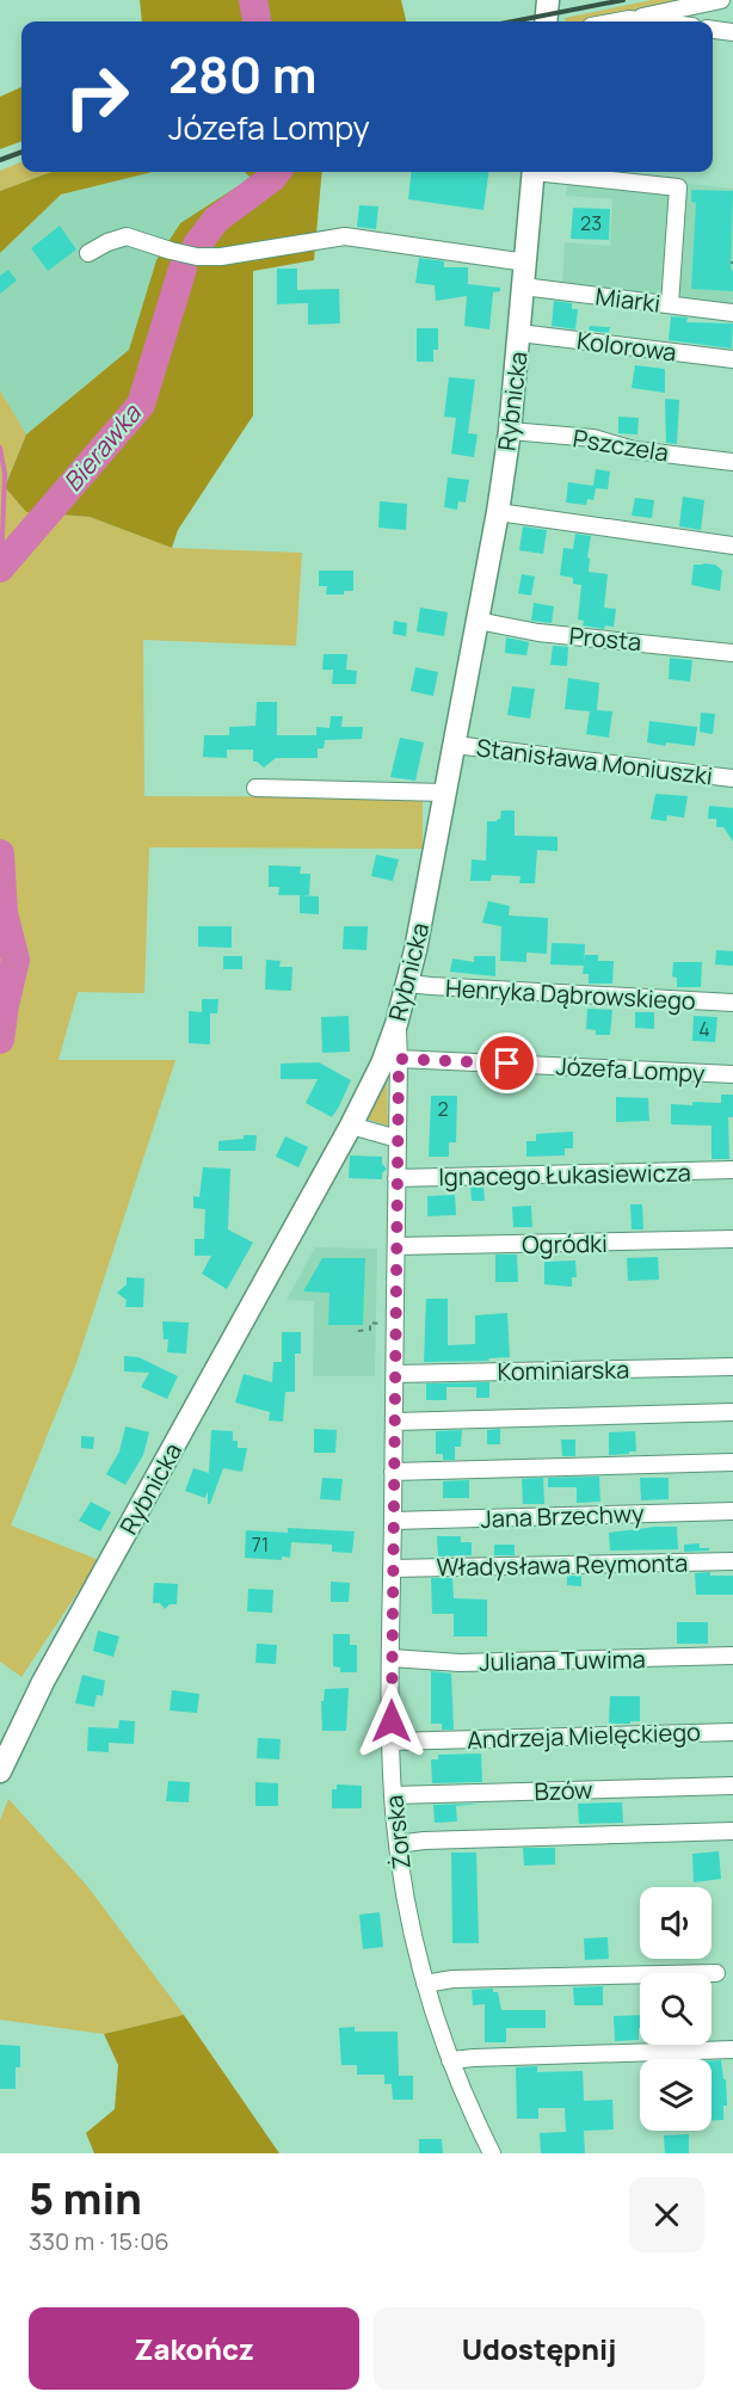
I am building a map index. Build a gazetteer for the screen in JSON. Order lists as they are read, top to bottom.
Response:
{
  "streets": {
    "main road": ["Rybnicka"],
    "street": [
      "Miarki",
      "Kolorowa",
      "Pszczela",
      "Prosta",
      "Stanisława Moniuszki",
      "Henryka Dąbrowskiego",
      "Józefa Lompy",
      "Ignacego Łukasiewicza",
      "Ogródki",
      "Kominiarska",
      "Jana Brzechwy",
      "Władysława Reymonta",
      "Juliana Tuwima",
      "Andrzeja Mielęckiego",
      "Bzów",
      "Żorska"
    ]
  },
  "crossings": [
    ["Miarki", "Rybnicka"],
    ["Kolorowa", "Rybnicka"],
    ["Rybnicka", "Pszczela"],
    ["Rybnicka", "Prosta"],
    ["Rybnicka", "Stanisława Moniuszki"],
    ["Rybnicka", "Henryka Dąbrowskiego"],
    ["Rybnicka", "Żorska"],
    ["Józefa Lompy", "Żorska"],
    ["Ignacego Łukasiewicza", "Żorska"],
    ["Ogródki", "Żorska"],
    ["Kominiarska", "Żorska"],
    ["Jana Brzechwy", "Żorska"],
    ["Władysława Reymonta", "Żorska"],
    ["Juliana Tuwima", "Żorska"],
    ["Andrzeja Mielęckiego", "Żorska"],
    ["Bzów", "Żorska"]
  ],
  "water": ["Bierawka"],
  "house_numbers": [
    "23",
    "4",
    "2",
    "71"
  ],
  "page": {
    "turn": ["280 m", "Józefa Lompy"],
    "heading": ["5 min", "330 m · 15:06"],
    "buttons": ["Zakończ", "Udostępnij"]
  }
}
